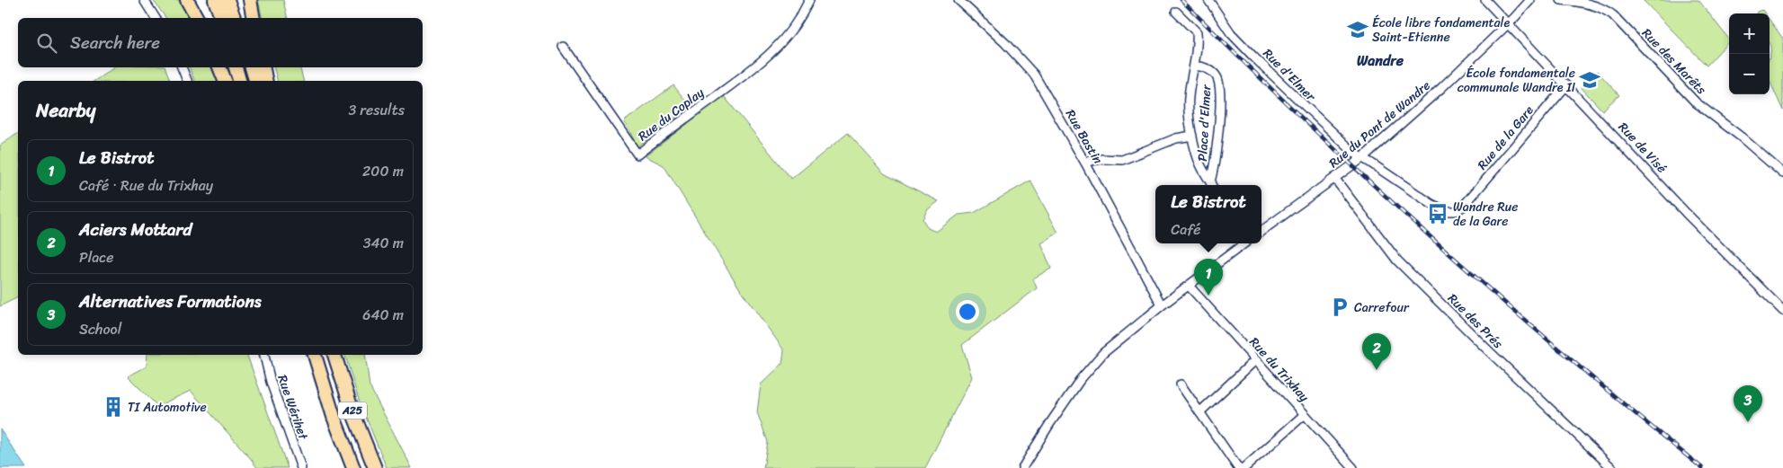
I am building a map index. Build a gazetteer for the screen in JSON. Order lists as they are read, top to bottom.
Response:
{
  "streets": {
    "highway": ["A25"],
    "street": [
      "Rue des Marêts",
      "Rue d'Elmer",
      "Rue du Coplay",
      "Place d'Elmer",
      "Rue du Pont de Wandre",
      "Rue Bastin",
      "Rue de la Gare",
      "Rue de Visé",
      "Rue des Prés",
      "Rue du Trixhay",
      "Rue Wérihet"
    ]
  },
  "crossings": [
    ["Rue d'Elmer", "Rue du Pont de Wandre"],
    ["Rue d'Elmer", "Rue de la Gare"],
    ["Rue du Pont de Wandre", "Rue de Visé"],
    ["Rue du Pont de Wandre", "Rue des Prés"],
    ["Rue de la Gare", "Rue de Visé"]
  ],
  "districts": ["Wandre"],
  "places": {
    "school or university": ["École libre fondamentale Saint-Etienne", "École fondamentale communale Wandre II"],
    "bus stop": ["Wandre Rue de la Gare"],
    "parking": ["Carrefour"],
    "building": ["TI Automotive"]
  },
  "page": {
    "map_buttons": ["+", "−"],
    "search": "Search here",
    "heading": ["Nearby", "3 results"],
    "list": [
      {
        "mark": "1",
        "name": "Le Bistrot",
        "note": "Café · Rue du Trixhay",
        "value": "200 m"
      },
      {
        "mark": "2",
        "name": "Aciers Mottard",
        "note": "Place",
        "value": "340 m"
      },
      {
        "mark": "3",
        "name": "Alternatives Formations",
        "note": "School",
        "value": "640 m"
      }
    ],
    "popup": ["Le Bistrot", "Café"],
    "pins": ["1", "2", "3"]
  }
}
